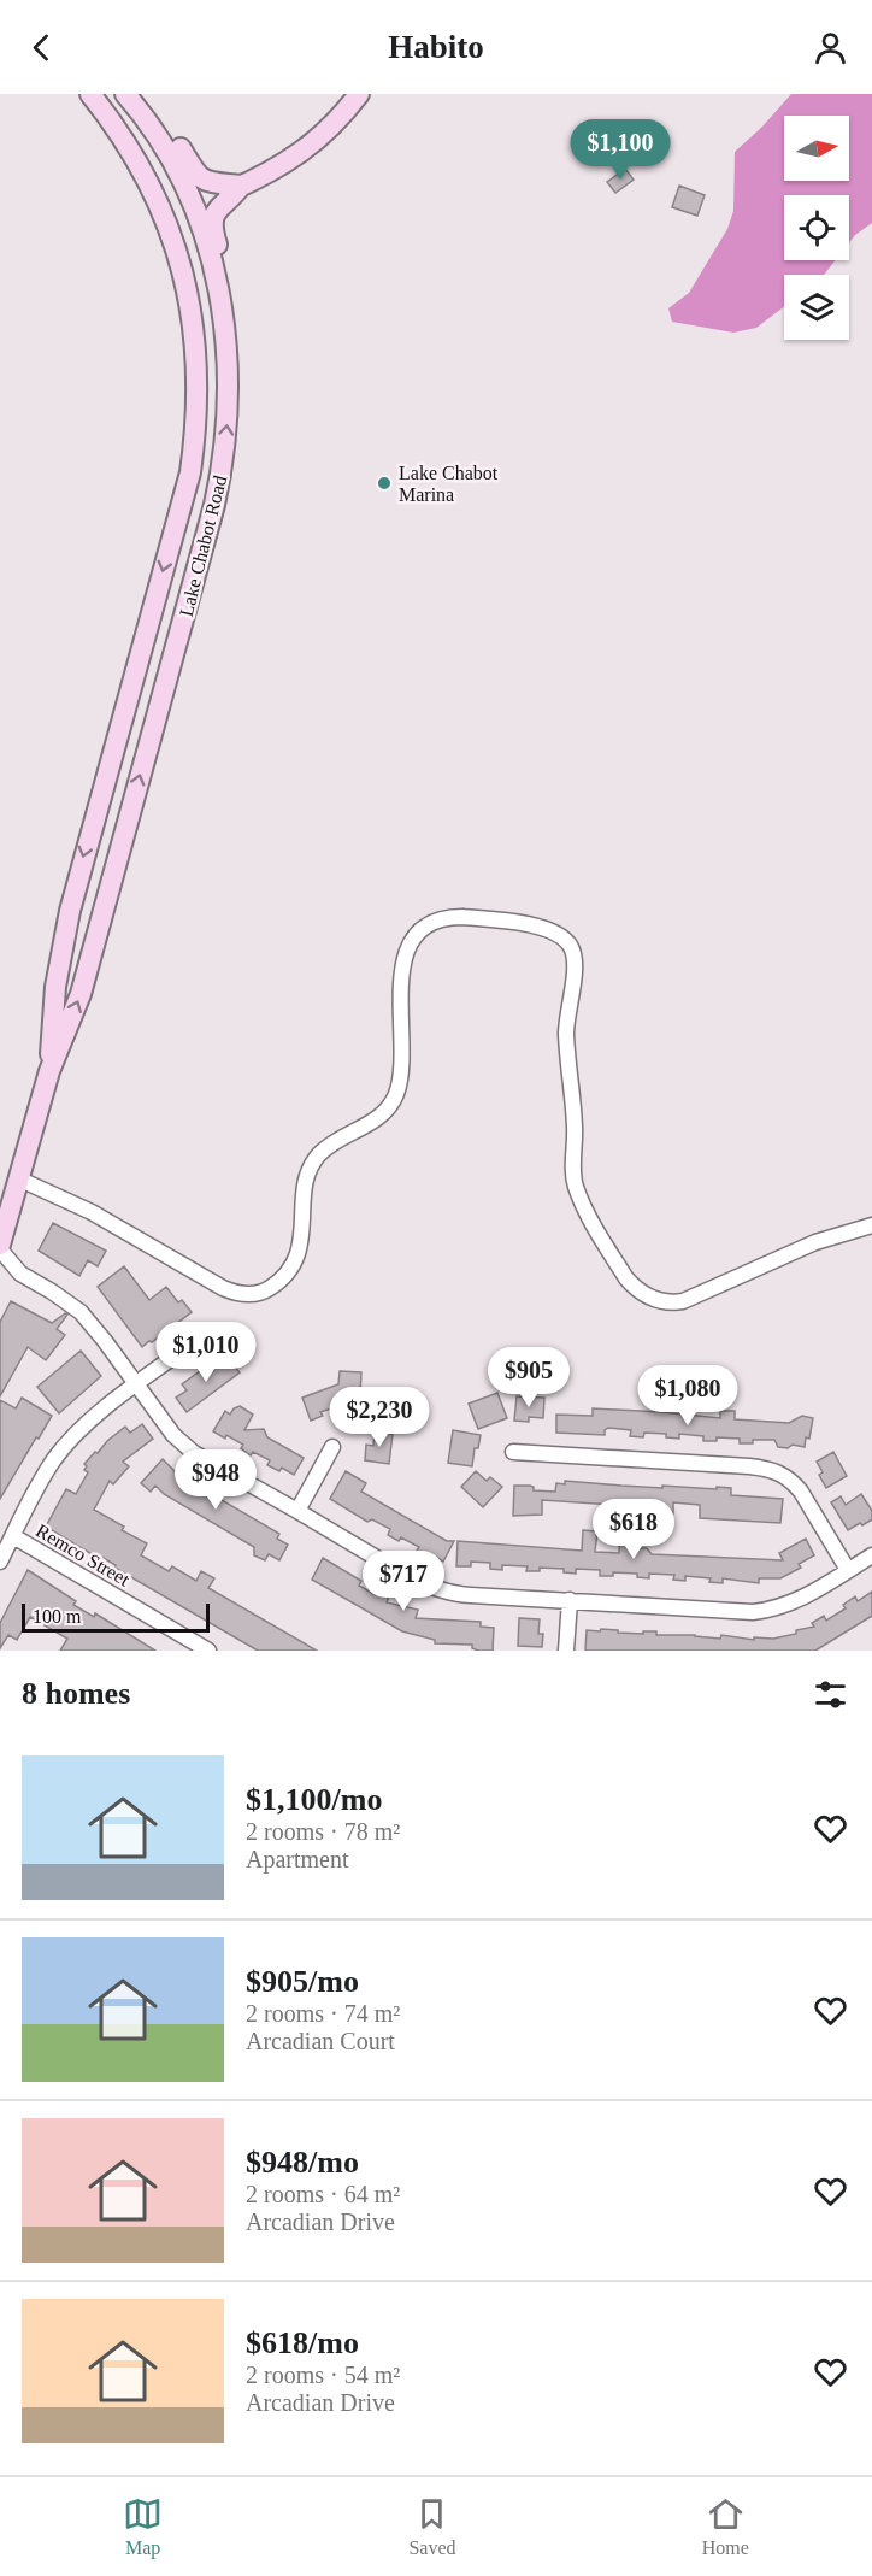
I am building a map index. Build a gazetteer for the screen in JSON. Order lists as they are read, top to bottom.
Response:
{
  "streets": {
    "main road": ["Lake Chabot Road"],
    "street": ["Remco Street"]
  },
  "places": ["Lake Chabot Marina"],
  "scale_bar": "100 m",
  "north": "right",
  "page": {
    "header": "Habito",
    "price": [
      "$1,100",
      "$1,010",
      "$905",
      "$1,080",
      "$2,230",
      "$948",
      "$618",
      "$717"
    ],
    "scale": "100 m",
    "heading": "8 homes",
    "list": [
      {
        "name": "$1,100/mo",
        "note": "2 rooms · 78 m² · Apartment"
      },
      {
        "name": "$905/mo",
        "note": "2 rooms · 74 m² · Arcadian Court"
      },
      {
        "name": "$948/mo",
        "note": "2 rooms · 64 m² · Arcadian Drive"
      },
      {
        "name": "$618/mo",
        "note": "2 rooms · 54 m² · Arcadian Drive"
      }
    ],
    "tabs": ["Map", "Saved", "Home"]
  }
}
